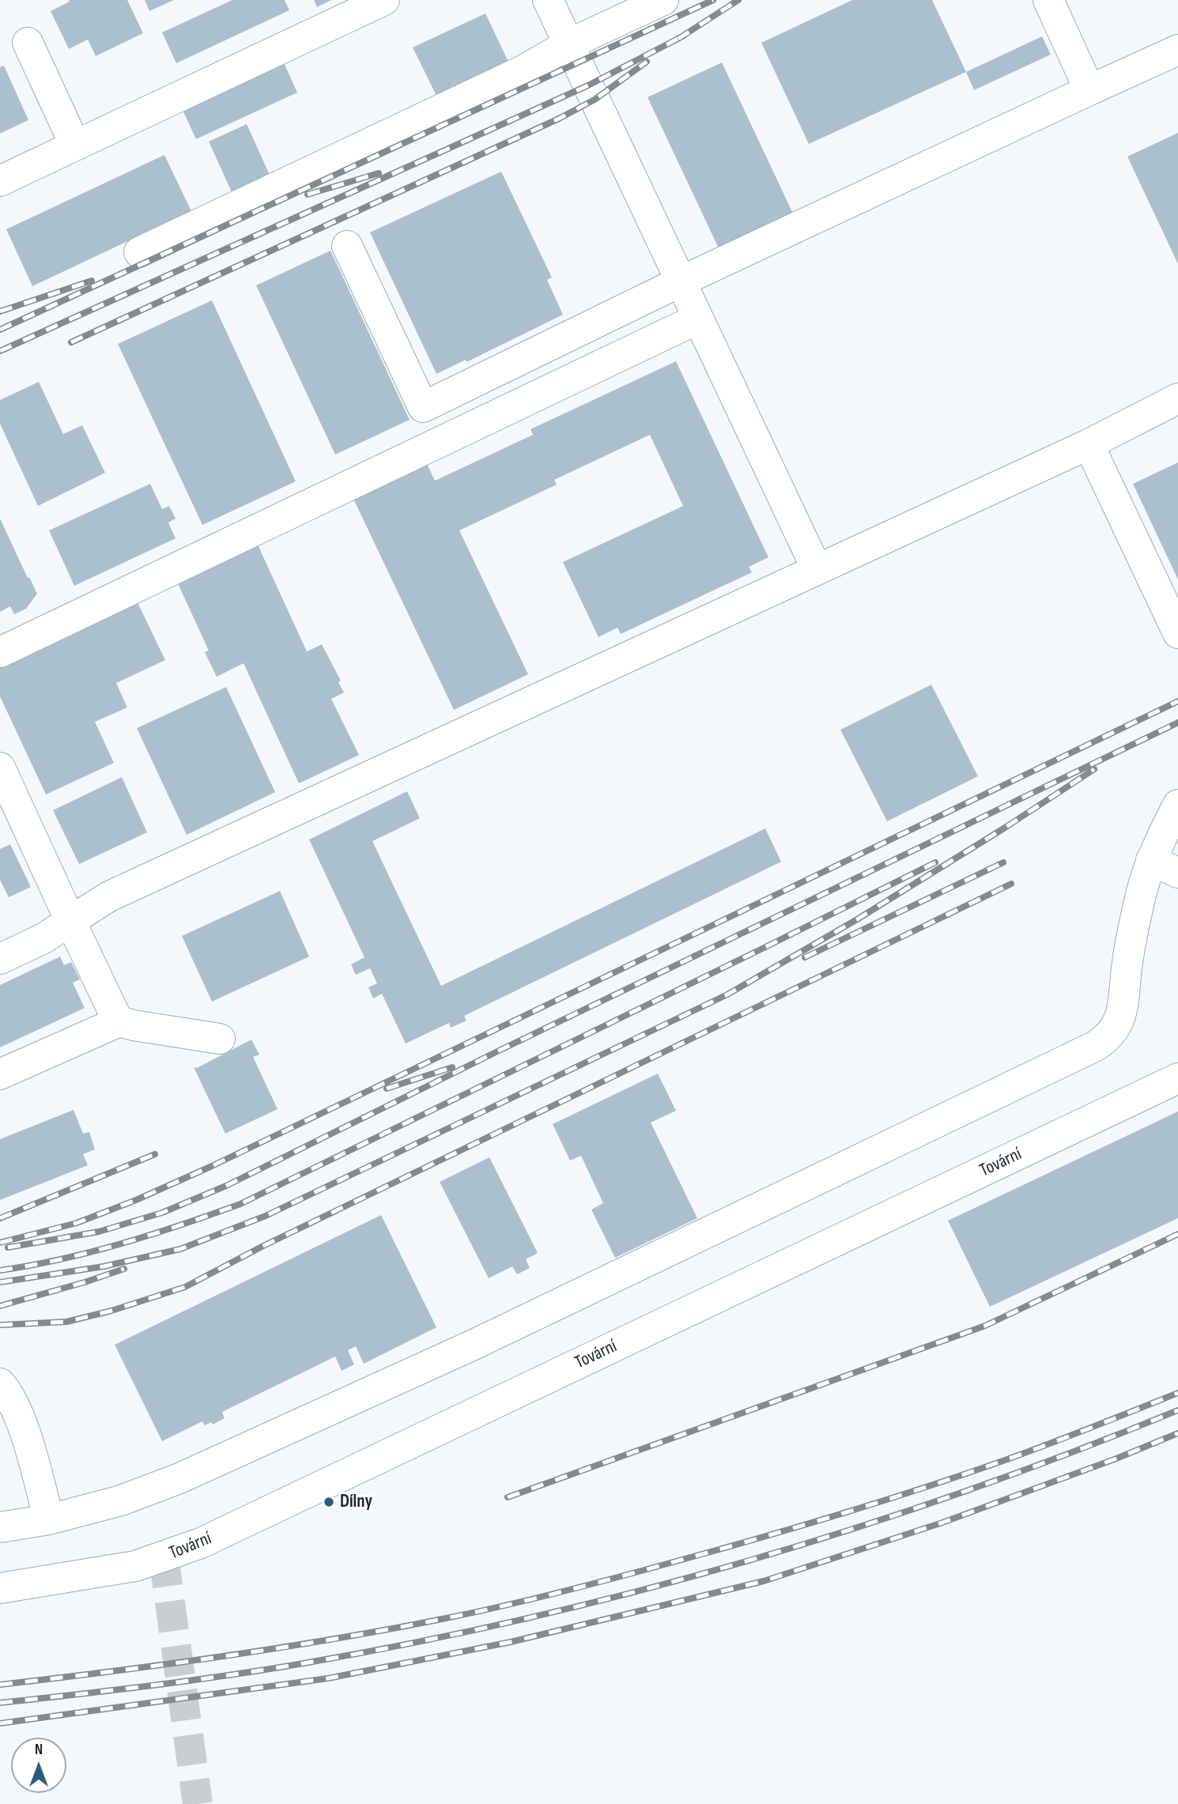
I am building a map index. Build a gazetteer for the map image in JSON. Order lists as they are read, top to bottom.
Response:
{
  "streets": {
    "street": ["Tovární"]
  },
  "places": ["Dílny"],
  "north": "top"
}
